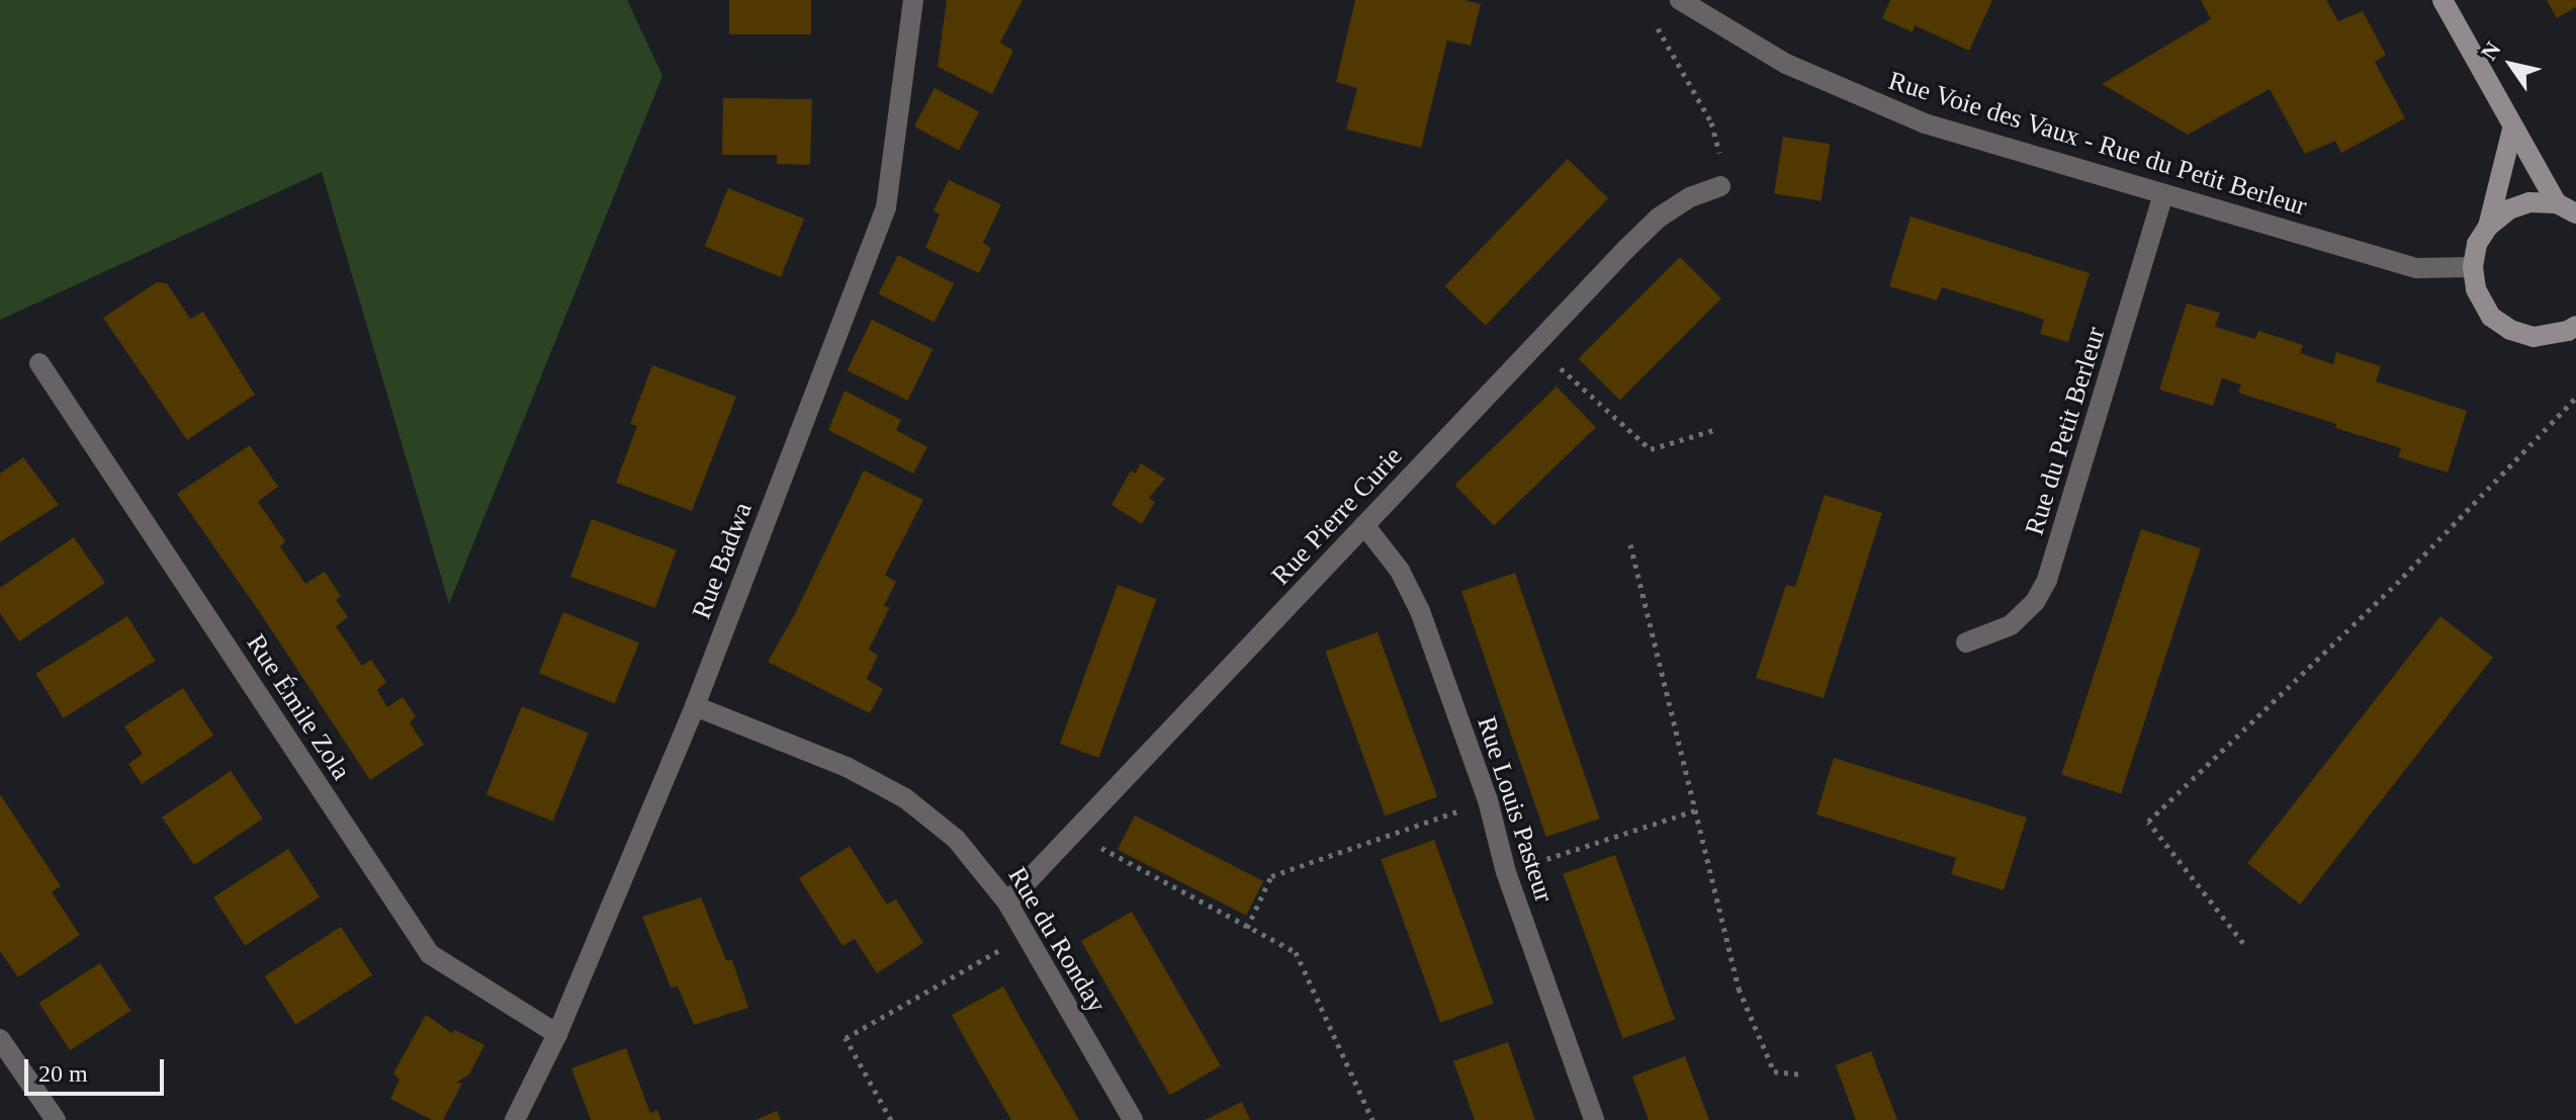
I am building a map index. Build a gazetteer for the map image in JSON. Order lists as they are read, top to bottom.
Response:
{
  "streets": {
    "street": [
      "Rue Voie des Vaux - Rue du Petit Berleur",
      "Rue du Petit Berleur",
      "Rue Pierre Curie",
      "Rue Badwa",
      "Rue Émile Zola",
      "Rue Louis Pasteur",
      "Rue du Ronday"
    ]
  },
  "crossings": [
    ["Rue Voie des Vaux - Rue du Petit Berleur", "Rue du Petit Berleur"],
    ["Rue Pierre Curie", "Rue Louis Pasteur"],
    ["Rue Pierre Curie", "Rue du Ronday"],
    ["Rue Badwa", "Rue Émile Zola"],
    ["Rue Badwa", "Rue du Ronday"]
  ],
  "scale_bar": "20 m",
  "north": "top left"
}
